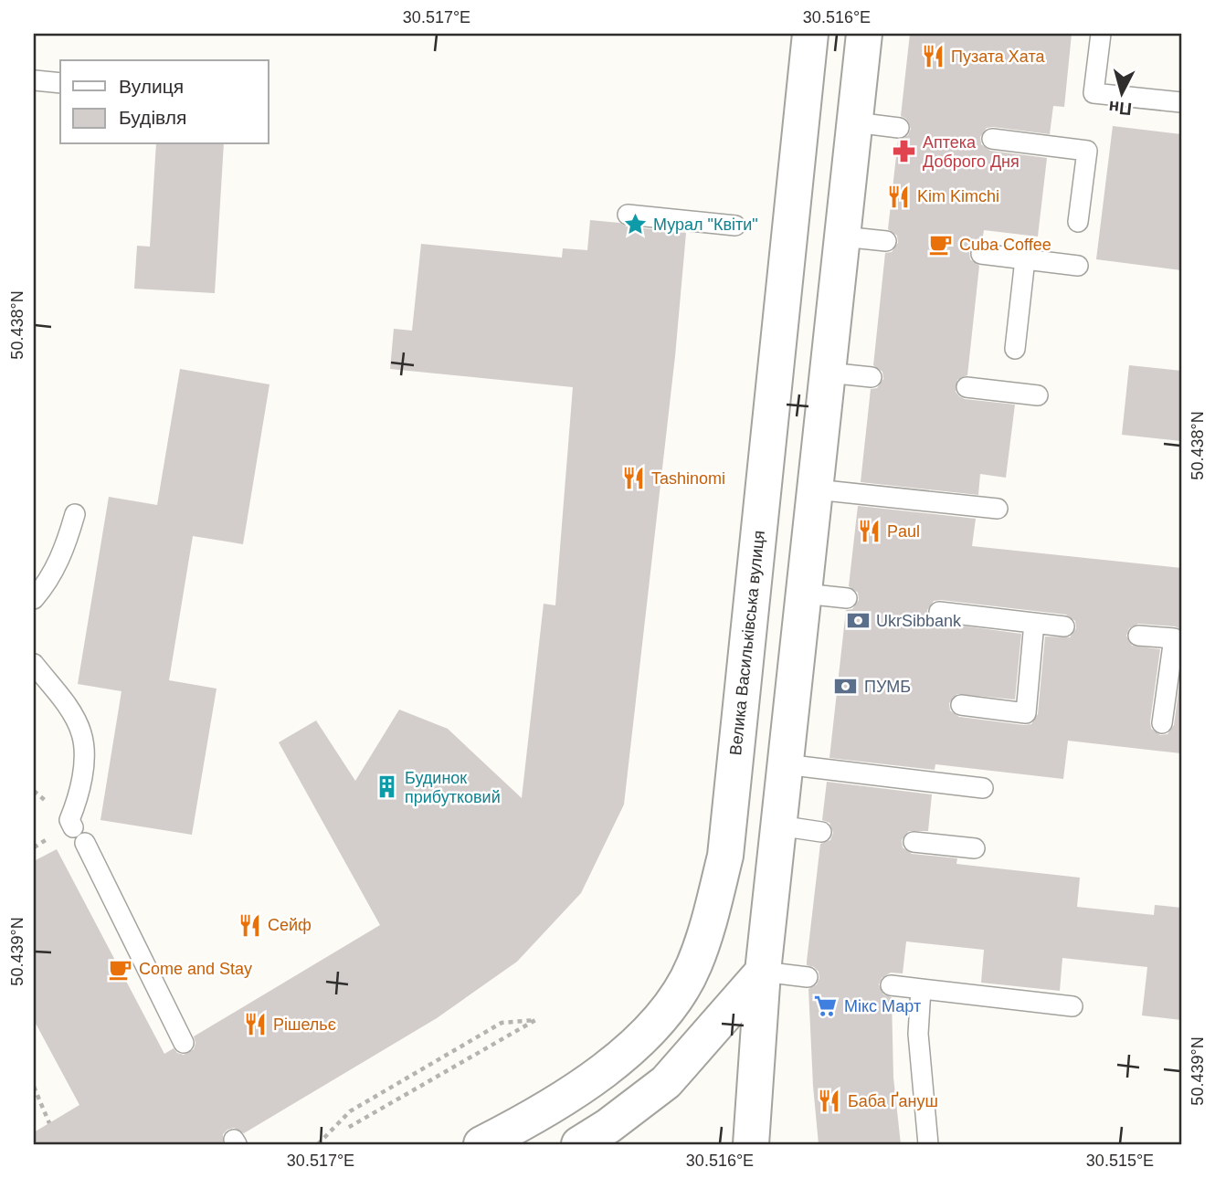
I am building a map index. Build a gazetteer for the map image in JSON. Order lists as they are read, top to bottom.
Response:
{
  "streets": {
    "main road": ["Велика Васильківська вулиця"]
  },
  "places": {
    "restaurant": [
      "Пузата Хата",
      "Kim Kimchi",
      "Tashinomi",
      "Paul",
      "Сейф",
      "Рішельє",
      "Баба Ґануш"
    ],
    "pharmacy": ["Аптека Доброго Дня"],
    "place": ["Мурал \"Квіти\""],
    "cafe": ["Cuba Coffee", "Come and Stay"],
    "bank": ["UkrSibbank", "ПУМБ"],
    "building": ["Будинок прибутковий"],
    "supermarket": ["Мікс Март"]
  },
  "legend": ["Вулиця", "Будівля"],
  "north": "bottom",
  "coordinates": [
    "30.517°E",
    "30.516°E",
    "50.438°N",
    "50.439°N",
    "30.515°E"
  ]
}
